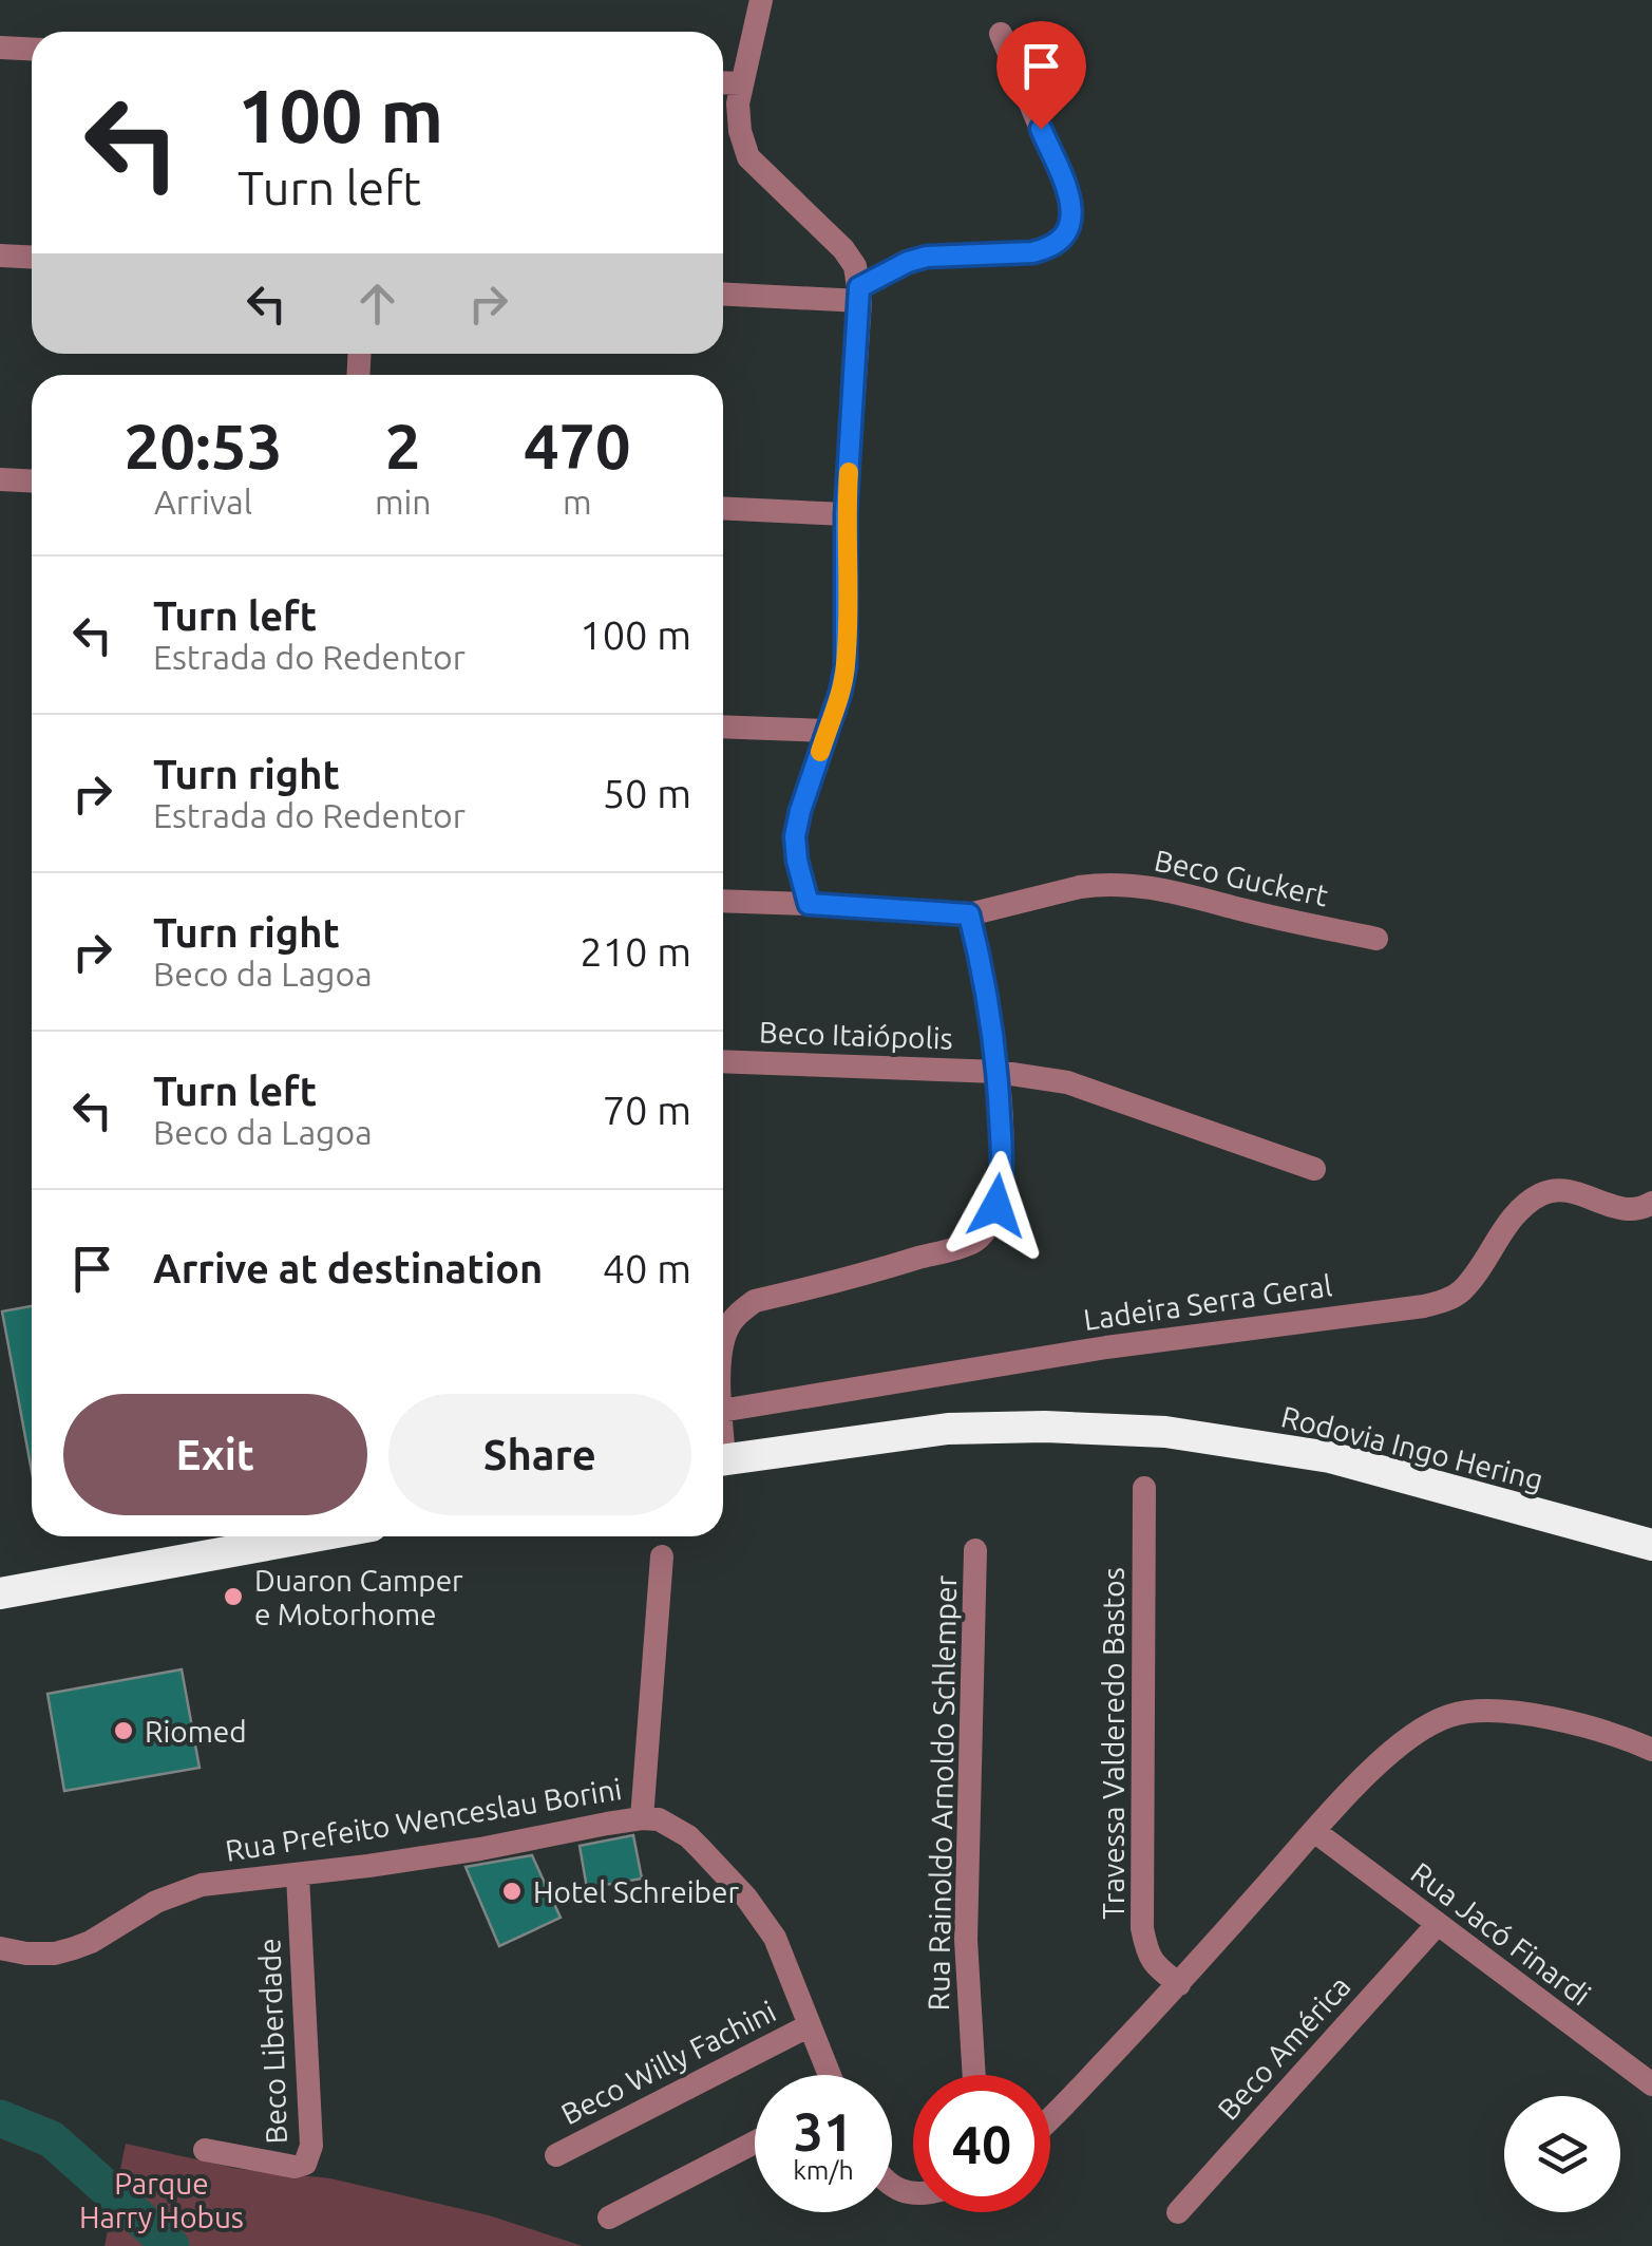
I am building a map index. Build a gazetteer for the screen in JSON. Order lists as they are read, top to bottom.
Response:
{
  "streets": {
    "highway": ["Rodovia Ingo Hering"],
    "street": [
      "Beco Guckert",
      "Beco Itaiópolis",
      "Ladeira Serra Geral",
      "Travessa Valderedo Bastos",
      "Rua Rainoldo Arnoldo Schlemper",
      "Rua Prefeito Wenceslau Borini",
      "Rua Jacó Finardi",
      "Beco Liberdade",
      "Beco América",
      "Beco Willy Fachini"
    ]
  },
  "crossings": [
    ["Rua Prefeito Wenceslau Borini", "Beco Liberdade"],
    ["Rua Prefeito Wenceslau Borini", "Beco Willy Fachini"],
    ["Rua Jacó Finardi", "Beco América"]
  ],
  "parks": ["Parque Harry Hobus"],
  "places": ["Duaron Camper e Motorhome", "Riomed", "Hotel Schreiber"],
  "page": {
    "turn": ["100 m", "Turn left"],
    "eta": [
      "20:53",
      "Arrival",
      "2",
      "min",
      "470",
      "m"
    ],
    "list": [
      {
        "name": "Turn left",
        "note": "Estrada do Redentor",
        "value": "100 m"
      },
      {
        "name": "Turn right",
        "note": "Estrada do Redentor",
        "value": "50 m"
      },
      {
        "name": "Turn right",
        "note": "Beco da Lagoa",
        "value": "210 m"
      },
      {
        "name": "Turn left",
        "note": "Beco da Lagoa",
        "value": "70 m"
      },
      {
        "name": "Arrive at destination",
        "value": "40 m"
      }
    ],
    "buttons": ["Exit", "Share"],
    "speed": "31 km/h",
    "limit": "40"
  }
}
